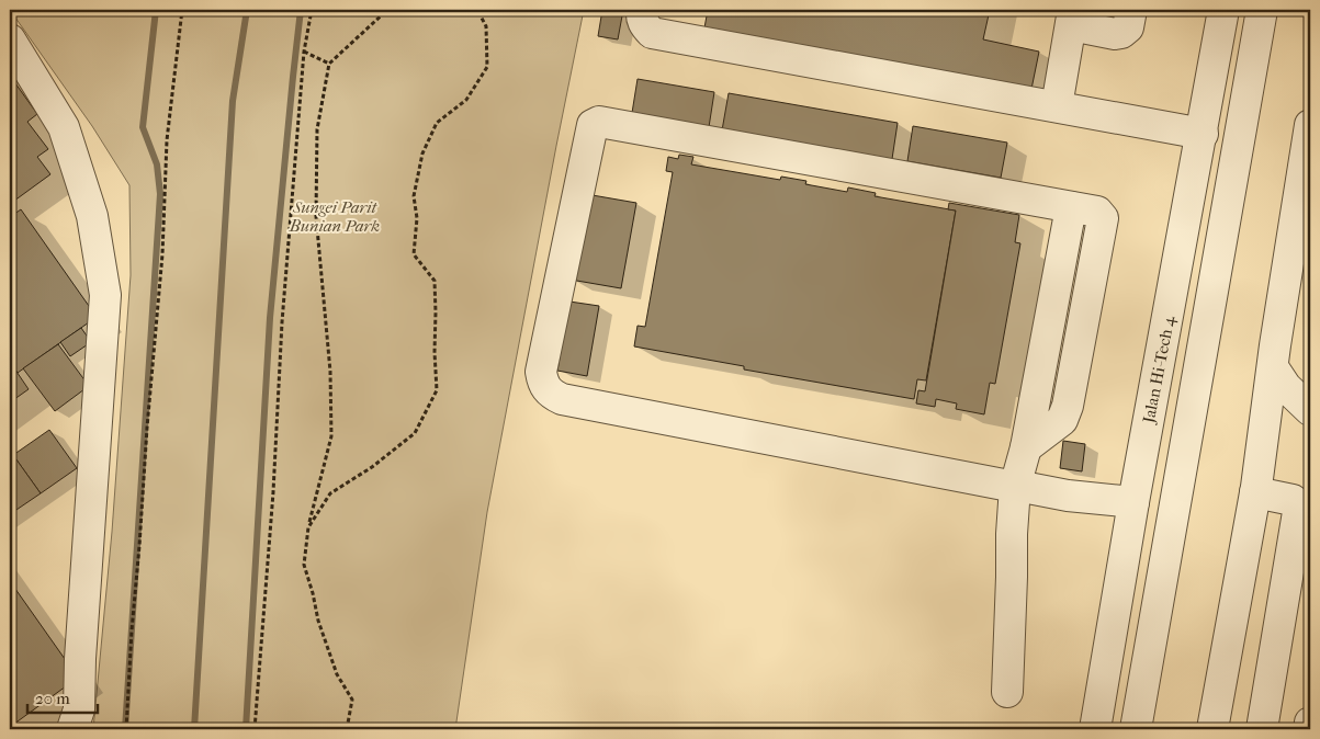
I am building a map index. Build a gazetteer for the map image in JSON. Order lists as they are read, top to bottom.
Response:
{
  "streets": {
    "street": ["Jalan Hi-Tech 4"]
  },
  "parks": ["Sungei Parit Bunian Park"],
  "scale_bar": "20 m"
}
